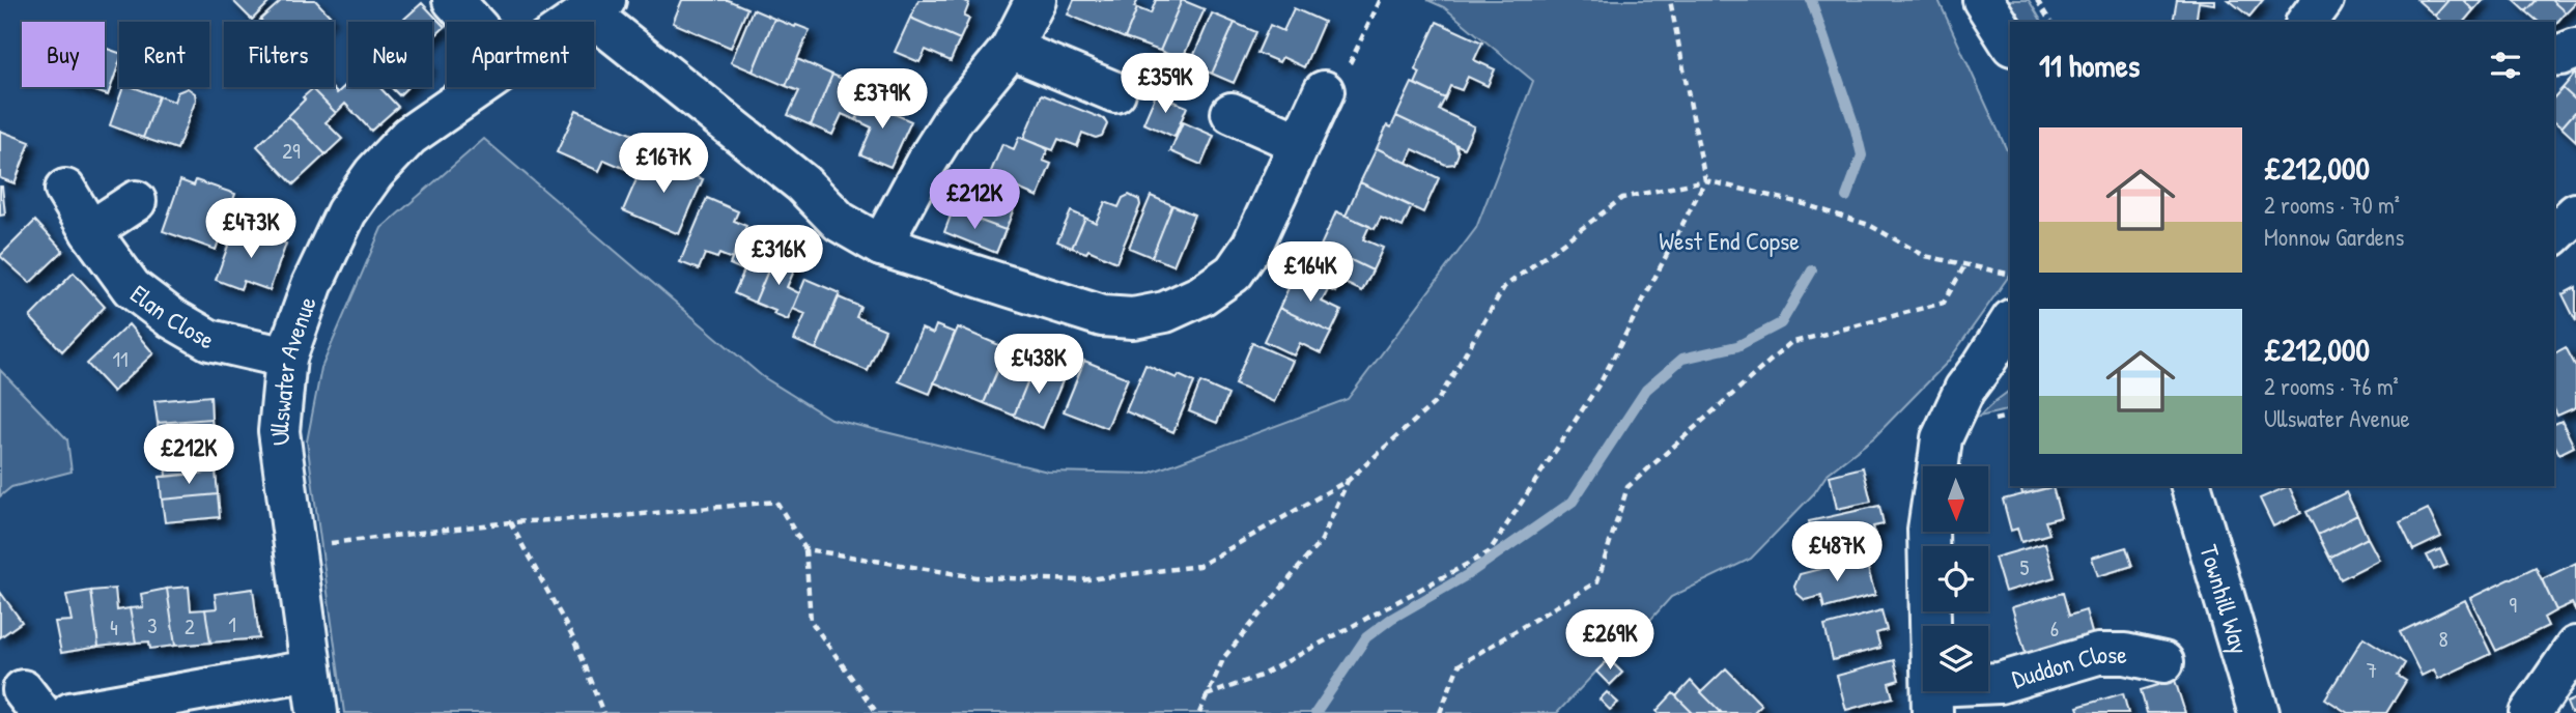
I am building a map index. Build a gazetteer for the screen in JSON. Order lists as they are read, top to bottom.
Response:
{
  "streets": {
    "street": [
      "Elan Close",
      "Ullswater Avenue",
      "Townhill Way",
      "Duddon Close"
    ]
  },
  "crossings": [
    ["Elan Close", "Ullswater Avenue"]
  ],
  "parks": ["West End Copse"],
  "house_numbers": [
    "29",
    "11",
    "5",
    "9",
    "1",
    "3",
    "2",
    "4",
    "6",
    "8",
    "7"
  ],
  "north": "bottom",
  "page": {
    "chip": [
      "Buy",
      "Rent",
      "Filters",
      "New",
      "Apartment"
    ],
    "heading": "11 homes",
    "price": [
      "£359K",
      "£379K",
      "£167K",
      "£212K",
      "£473K",
      "£316K",
      "£164K",
      "£438K",
      "£212K",
      "£487K",
      "£269K"
    ],
    "list": [
      {
        "name": "£212,000",
        "note": "2 rooms · 70 m² · Monnow Gardens"
      },
      {
        "name": "£212,000",
        "note": "2 rooms · 76 m² · Ullswater Avenue"
      }
    ]
  }
}
